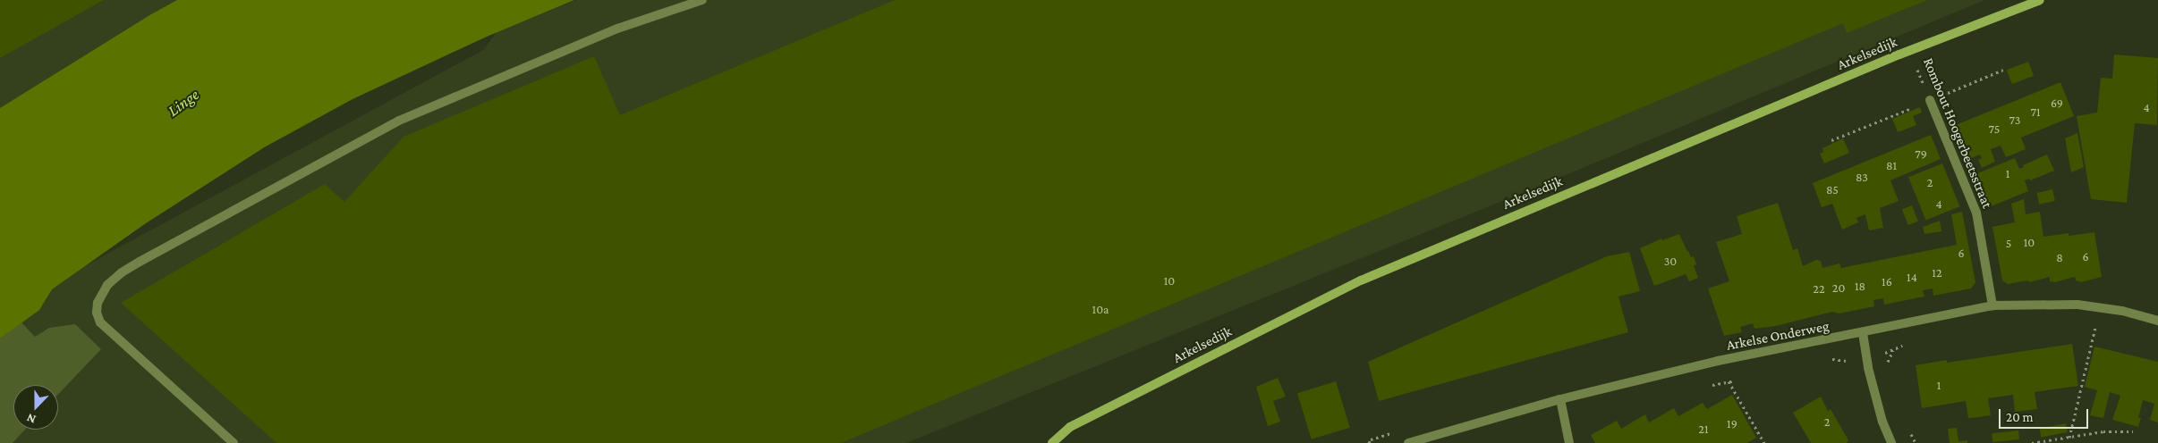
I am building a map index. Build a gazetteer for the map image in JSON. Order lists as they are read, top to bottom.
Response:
{
  "streets": {
    "main road": ["Arkelsedijk"],
    "street": ["Rombout Hoogerbeetsstraat", "Arkelse Onderweg"]
  },
  "crossings": [
    ["Arkelsedijk", "Rombout Hoogerbeetsstraat"],
    ["Rombout Hoogerbeetsstraat", "Arkelse Onderweg"]
  ],
  "water": ["Linge"],
  "house_numbers": [
    "69",
    "4",
    "71",
    "73",
    "75",
    "79",
    "81",
    "1",
    "83",
    "2",
    "85",
    "4",
    "10",
    "5",
    "6",
    "6",
    "8",
    "30",
    "12",
    "14",
    "10",
    "16",
    "18",
    "20",
    "22",
    "10a",
    "1",
    "2",
    "19",
    "21"
  ],
  "scale_bar": "20 m",
  "north": "bottom"
}
